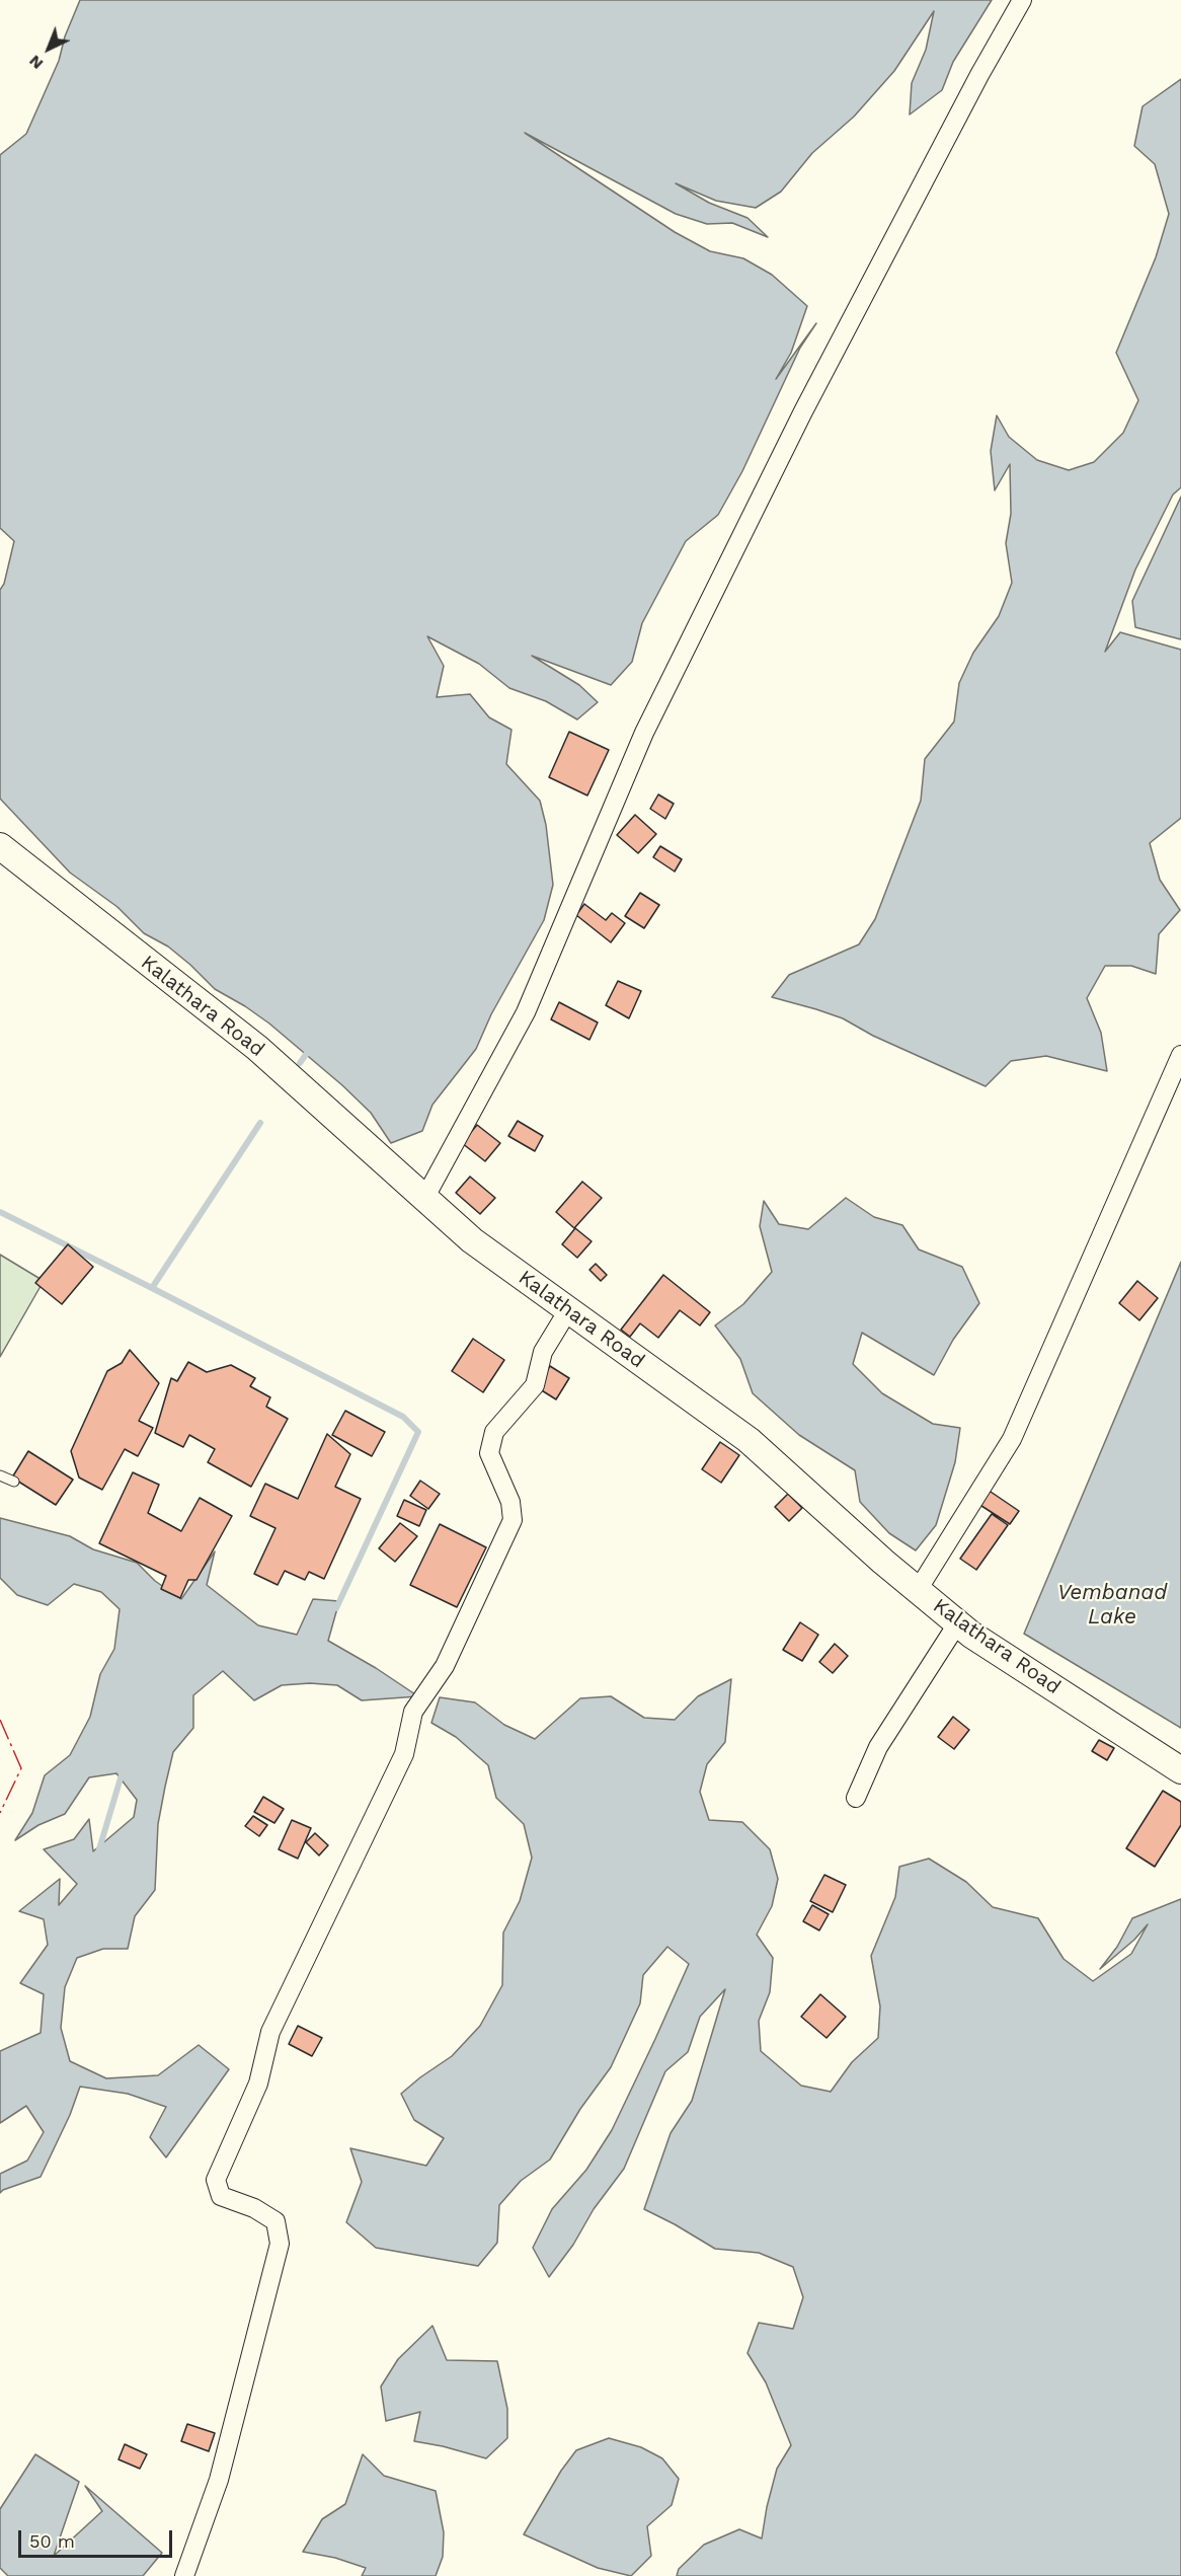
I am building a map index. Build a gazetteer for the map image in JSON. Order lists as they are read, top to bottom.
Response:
{
  "streets": {
    "street": ["Kalathara Road"]
  },
  "water": ["Vembanad Lake"],
  "scale_bar": "50 m",
  "north": "bottom left"
}
